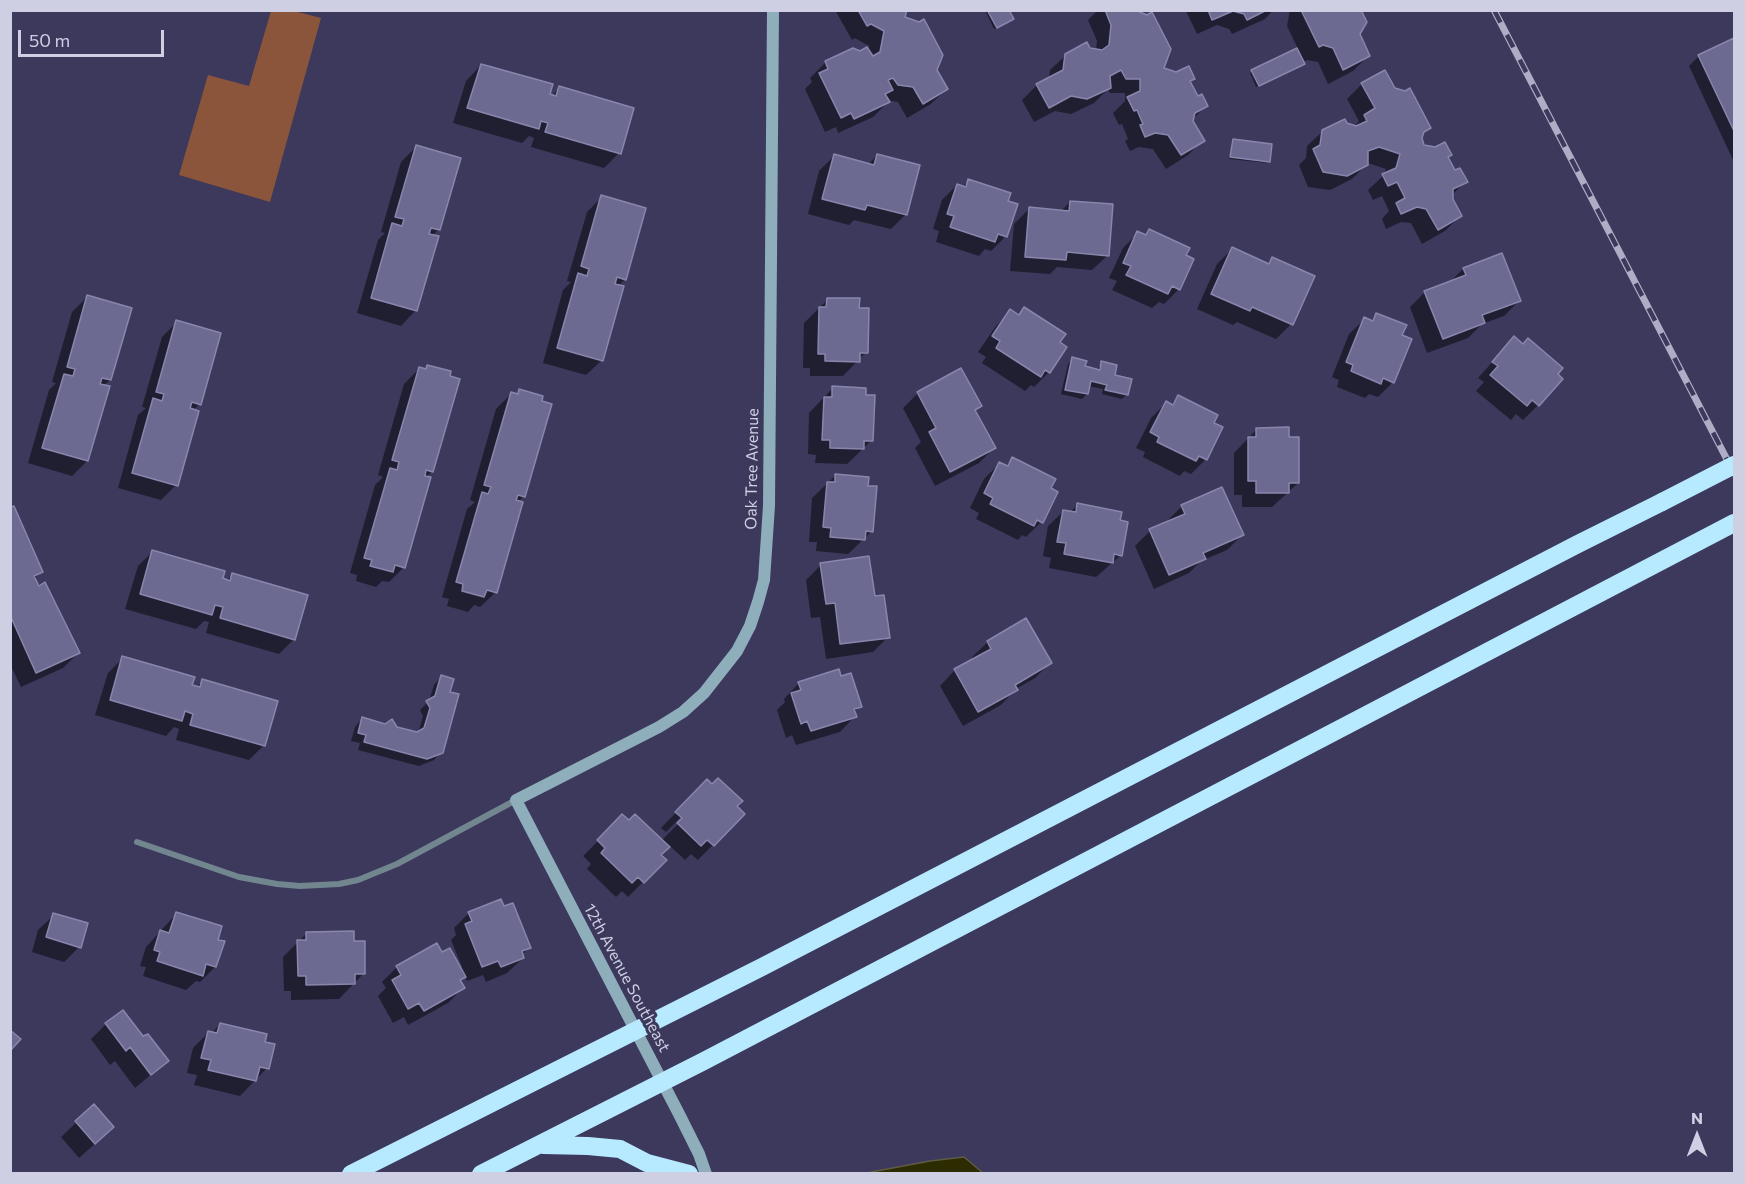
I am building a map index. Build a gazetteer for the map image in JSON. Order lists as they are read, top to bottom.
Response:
{
  "streets": {
    "street": ["Oak Tree Avenue", "12th Avenue Southeast"]
  },
  "crossings": [
    ["Oak Tree Avenue", "12th Avenue Southeast"]
  ],
  "scale_bar": "50 m",
  "north": "top"
}
